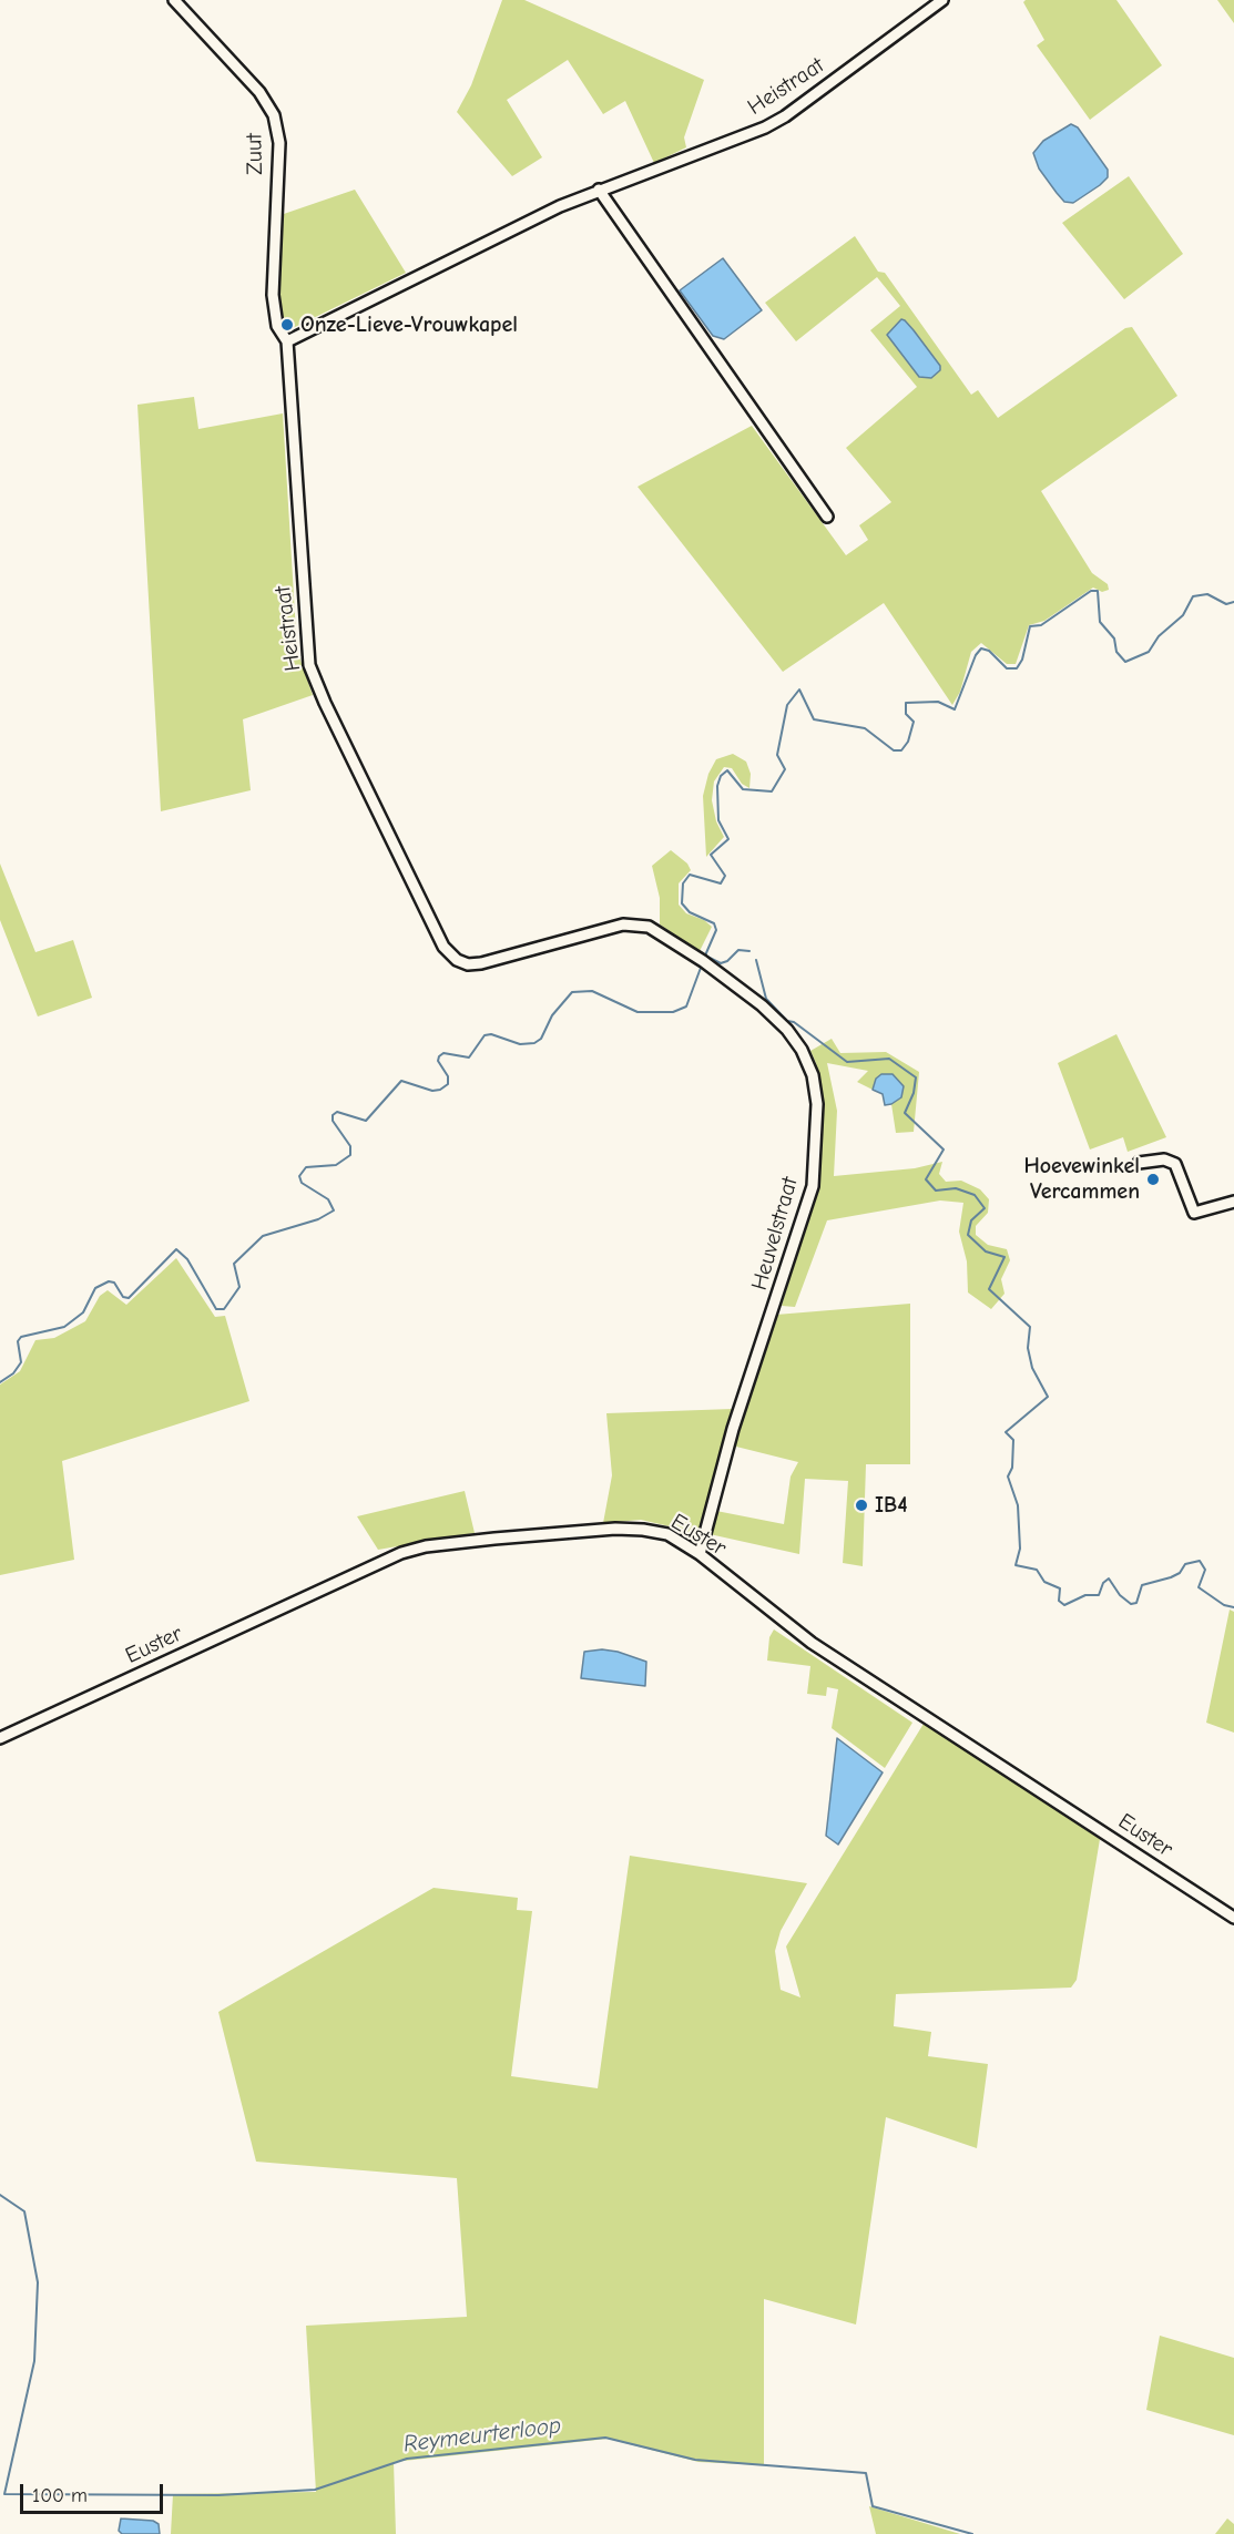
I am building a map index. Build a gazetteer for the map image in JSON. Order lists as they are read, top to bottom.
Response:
{
  "streets": {
    "street": [
      "Heistraat",
      "Zuut",
      "Heuvelstraat",
      "Euster"
    ]
  },
  "crossings": [
    ["Heistraat", "Zuut"],
    ["Heistraat", "Heuvelstraat"],
    ["Heuvelstraat", "Euster"]
  ],
  "water": ["Reymeurterloop"],
  "places": ["Onze-Lieve-Vrouwkapel", "Hoevewinkel Vercammen", "IB4"],
  "scale_bar": "100 m"
}
